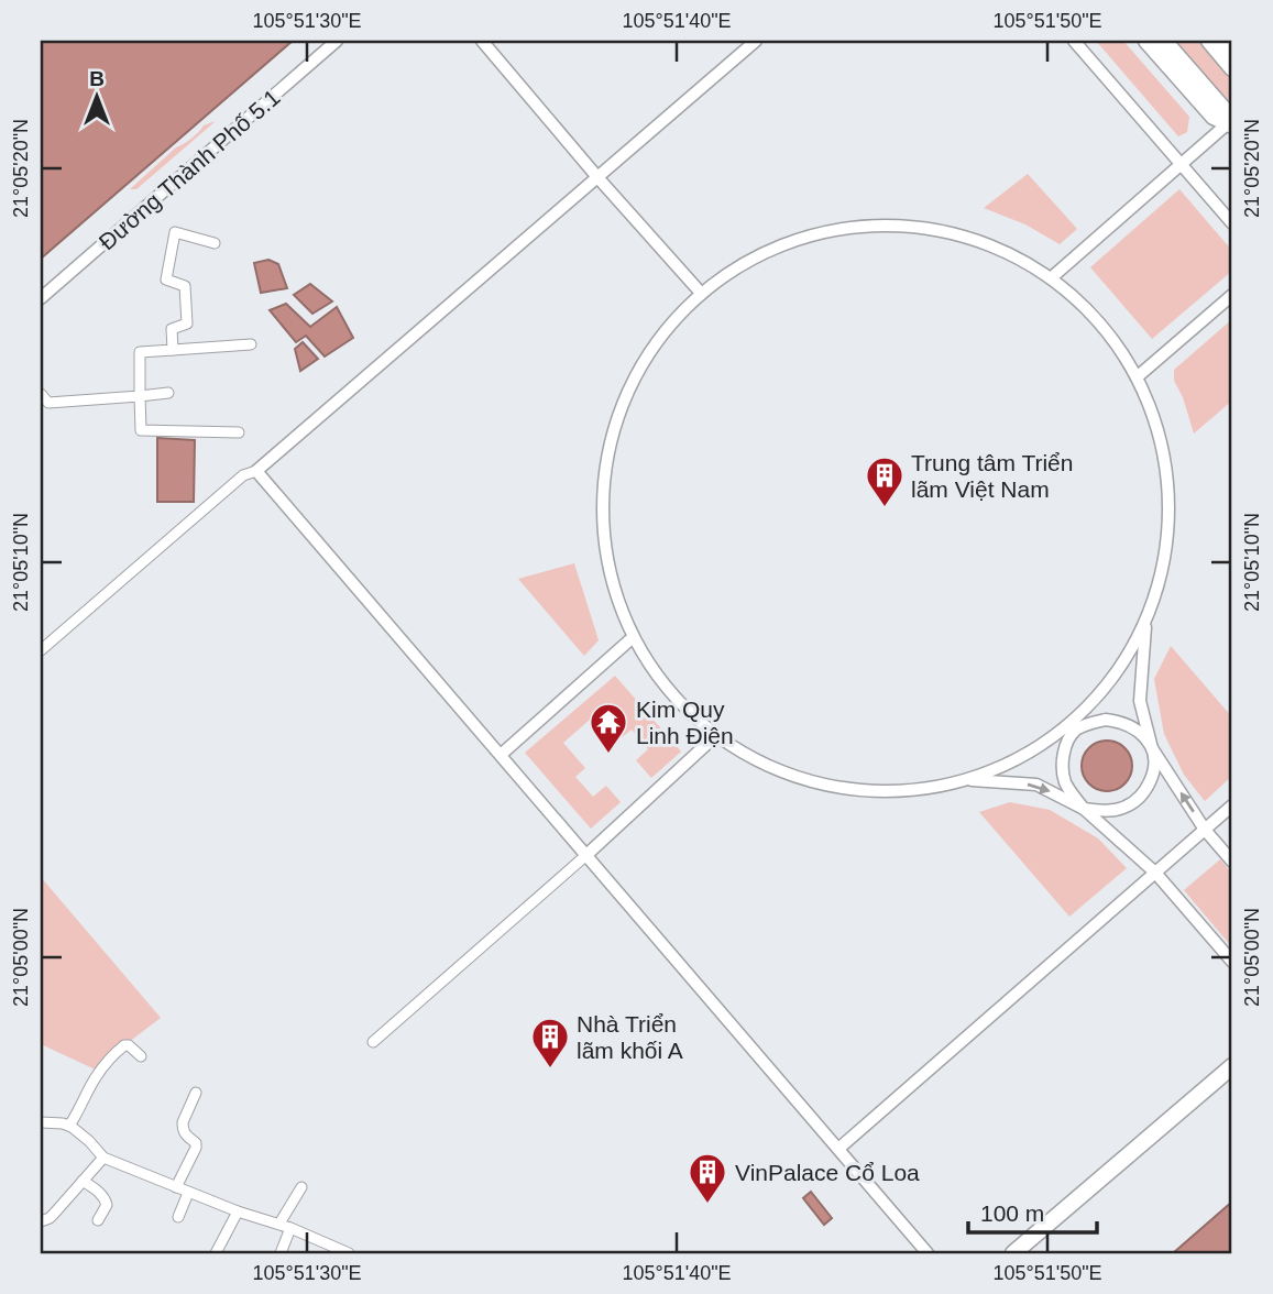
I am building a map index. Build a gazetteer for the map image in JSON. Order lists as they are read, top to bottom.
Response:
{
  "streets": {
    "street": ["Đường Thành Phố 5.1"]
  },
  "places": {
    "building": ["Trung tâm Triển lãm Việt Nam", "Nhà Triển lãm khối A", "VinPalace Cổ Loa"],
    "temple": ["Kim Quy Linh Điện"]
  },
  "scale_bar": "100 m",
  "north": "top",
  "coordinates": [
    "105°51'30\"E",
    "105°51'40\"E",
    "105°51'50\"E",
    "21°05'20\"N",
    "21°05'10\"N",
    "21°05'00\"N"
  ]
}
